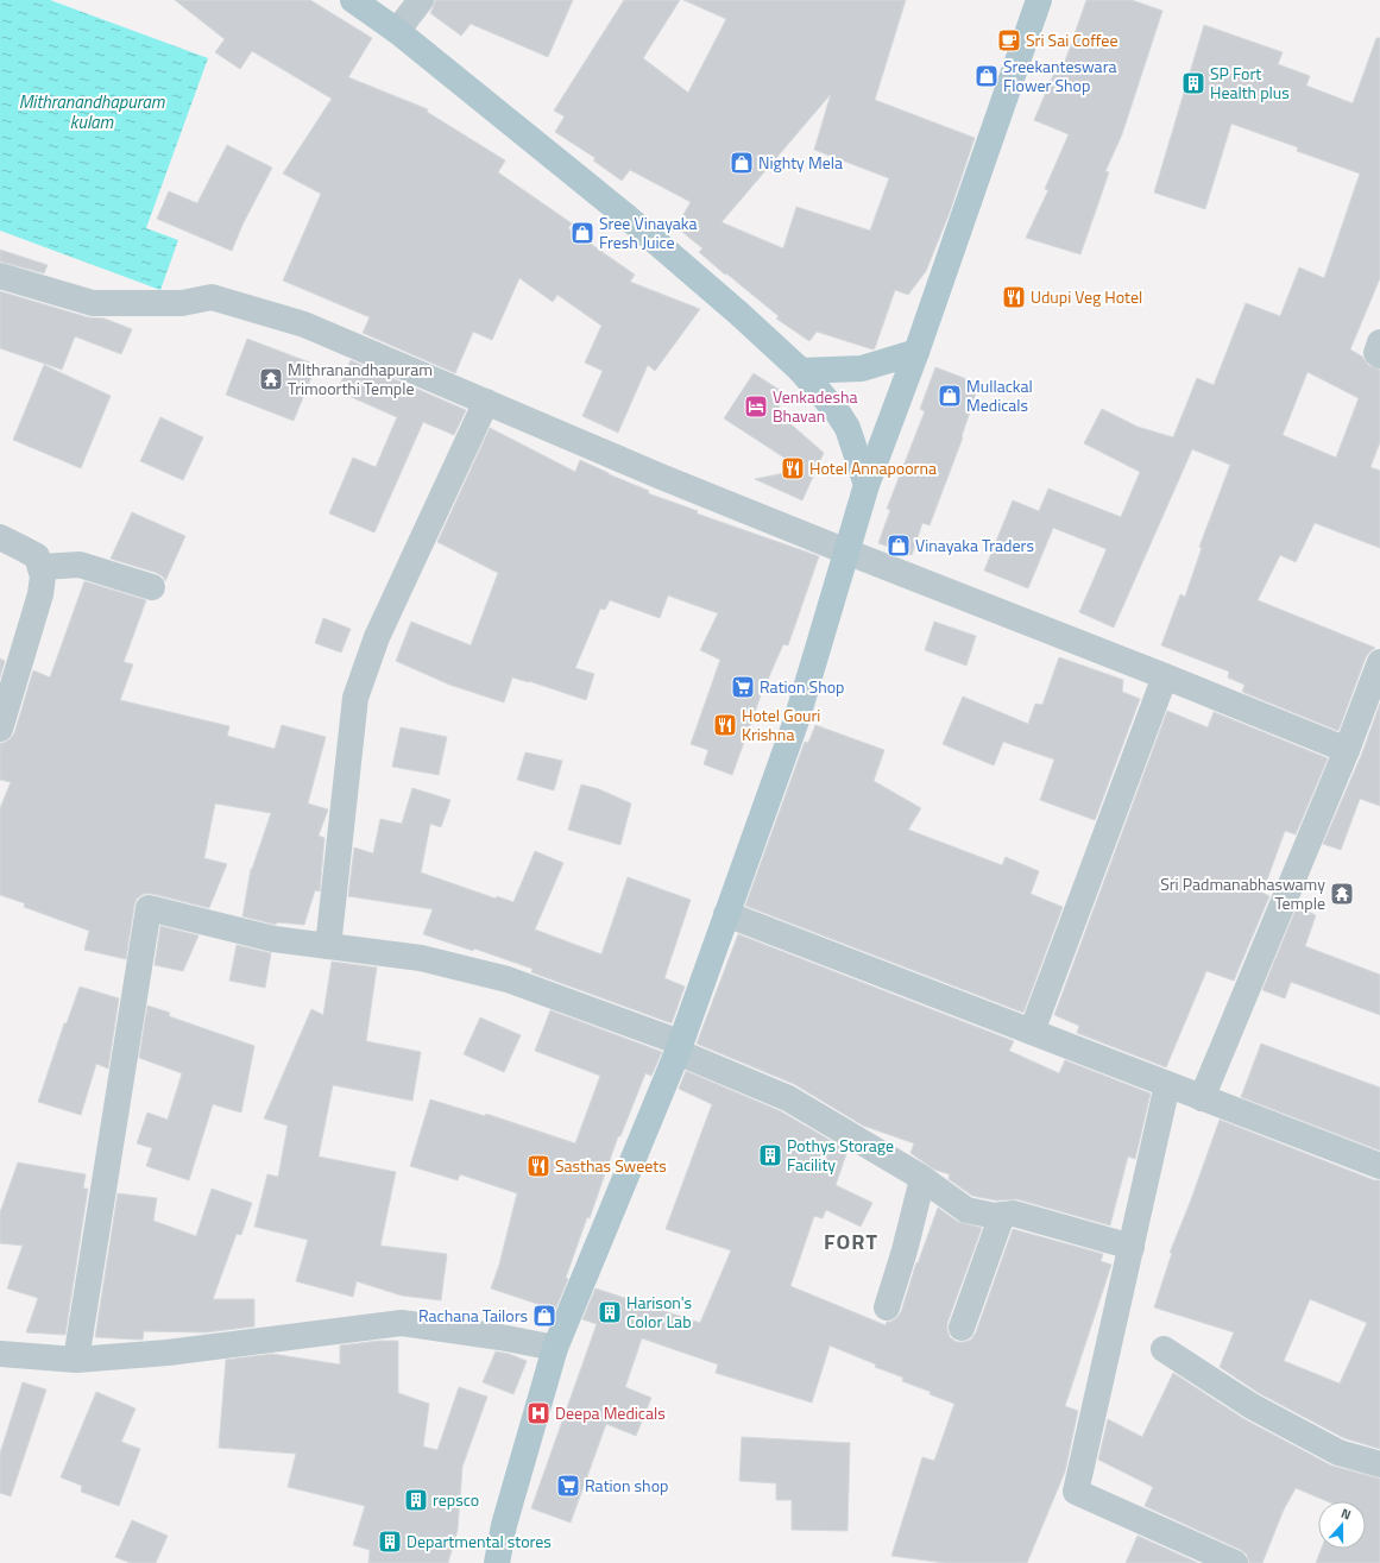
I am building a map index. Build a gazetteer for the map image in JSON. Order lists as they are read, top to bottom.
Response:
{
  "districts": ["FORT"],
  "water": ["Mithranandhapuram kulam"],
  "places": {
    "cafe": ["Sri Sai Coffee"],
    "shop": [
      "Sreekanteswara Flower Shop",
      "Nighty Mela",
      "Sree Vinayaka Fresh Juice",
      "Mullackal Medicals",
      "Vinayaka Traders",
      "Rachana Tailors"
    ],
    "building": [
      "SP Fort Health plus",
      "Pothys Storage Facility",
      "Harison's Color Lab",
      "repsco",
      "Departmental stores"
    ],
    "restaurant": [
      "Udupi Veg Hotel",
      "Hotel Annapoorna",
      "Hotel Gouri Krishna",
      "Sasthas Sweets"
    ],
    "temple": ["MIthranandhapuram Trimoorthi Temple", "Sri Padmanabhaswamy Temple"],
    "hotel": ["Venkadesha Bhavan"],
    "supermarket": ["Ration Shop", "Ration shop"],
    "hospital": ["Deepa Medicals"]
  },
  "north": "top"
}
